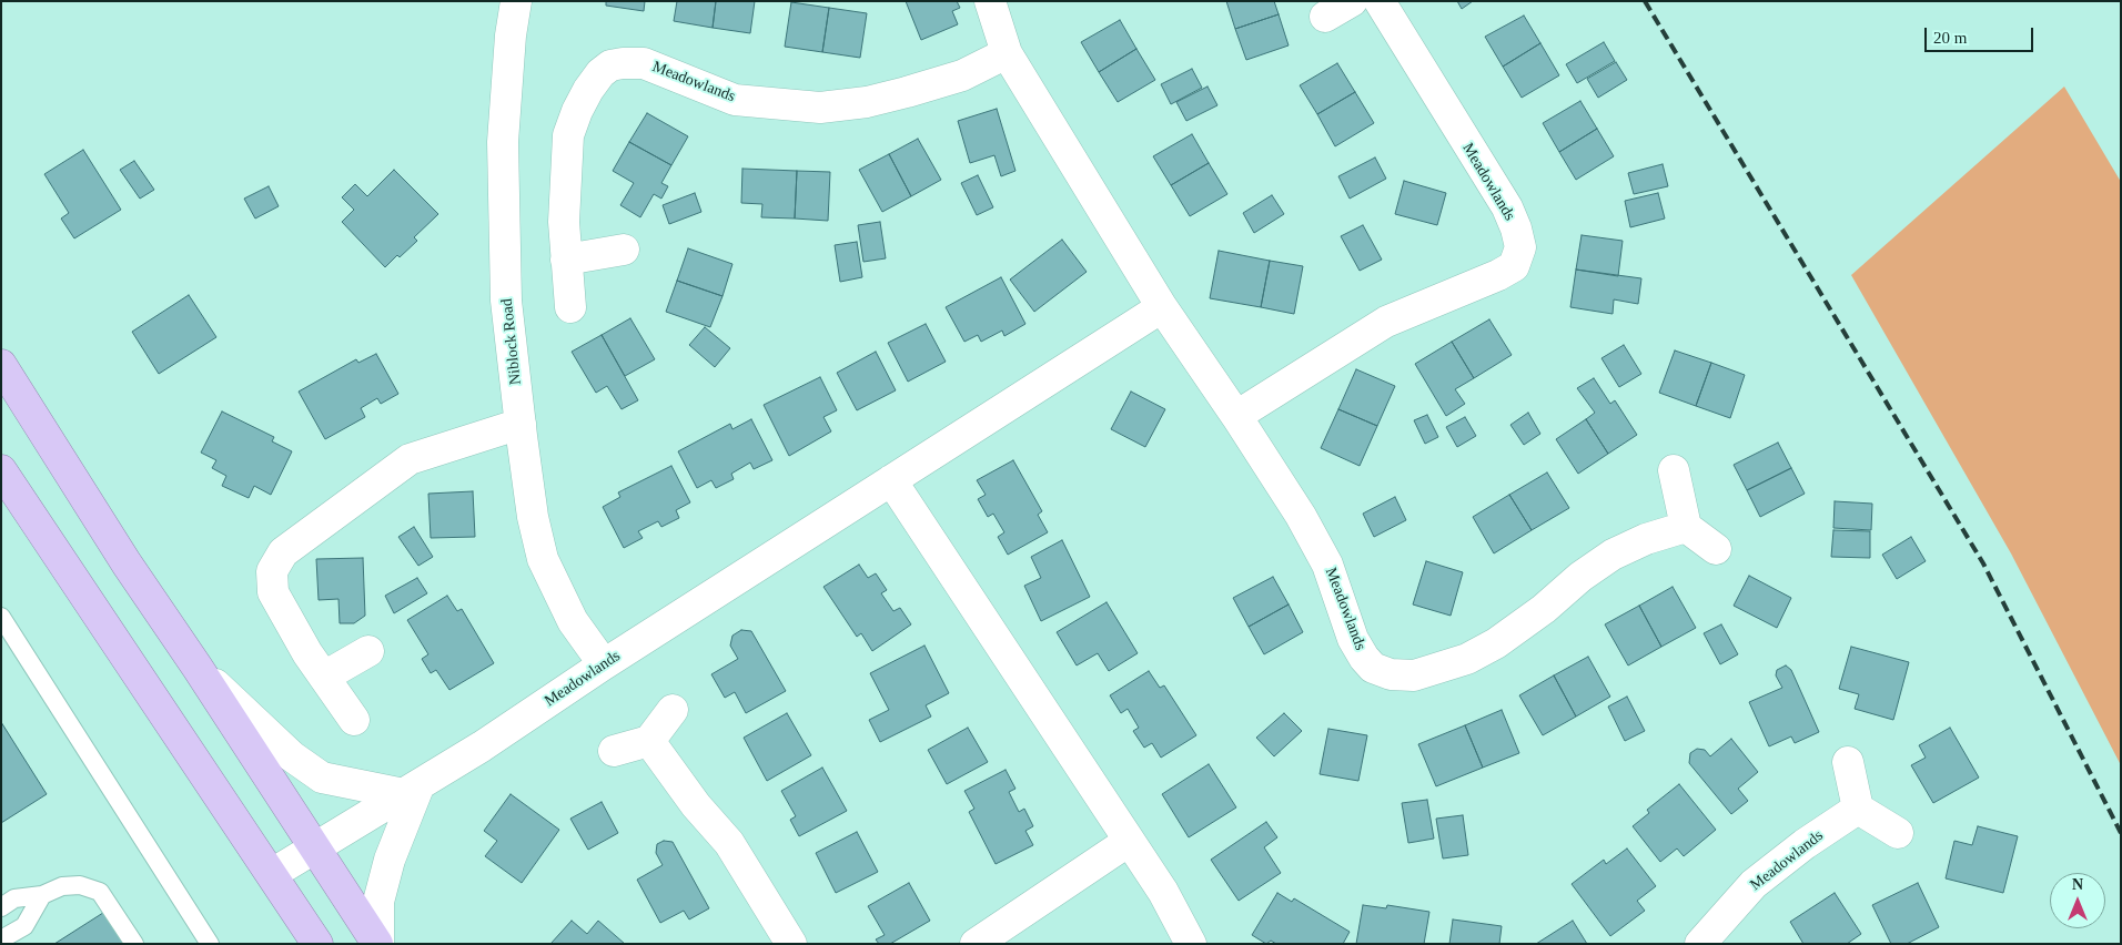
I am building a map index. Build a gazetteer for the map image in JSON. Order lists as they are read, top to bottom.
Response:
{
  "streets": {
    "street": ["Meadowlands", "Niblock Road"]
  },
  "crossings": [
    ["Meadowlands", "Niblock Road"]
  ],
  "scale_bar": "20 m",
  "north": "top"
}
